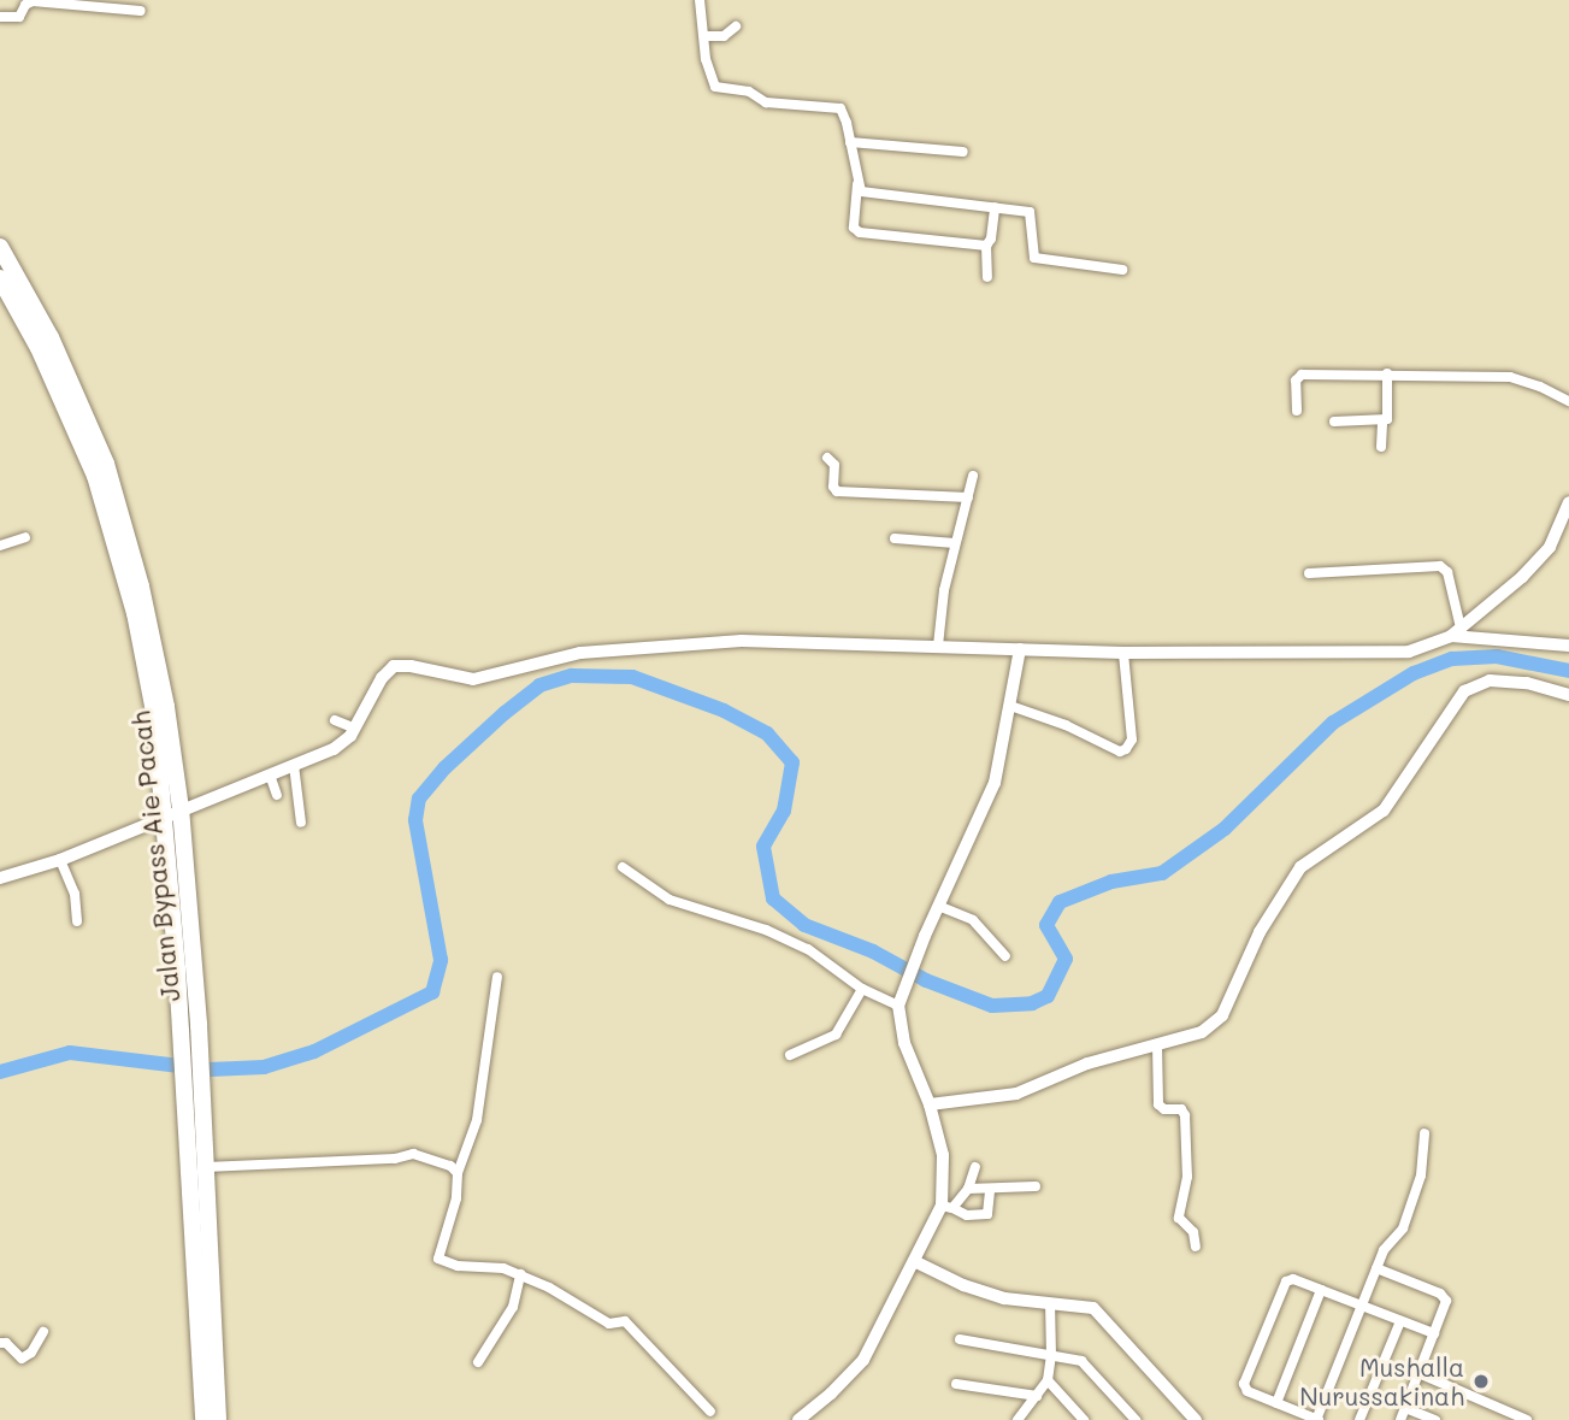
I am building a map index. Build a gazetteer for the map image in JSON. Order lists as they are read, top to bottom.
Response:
{
  "streets": {
    "highway": ["Jalan Bypass Aie Pacah"]
  },
  "places": ["Mushalla Nurussakinah"]
}
